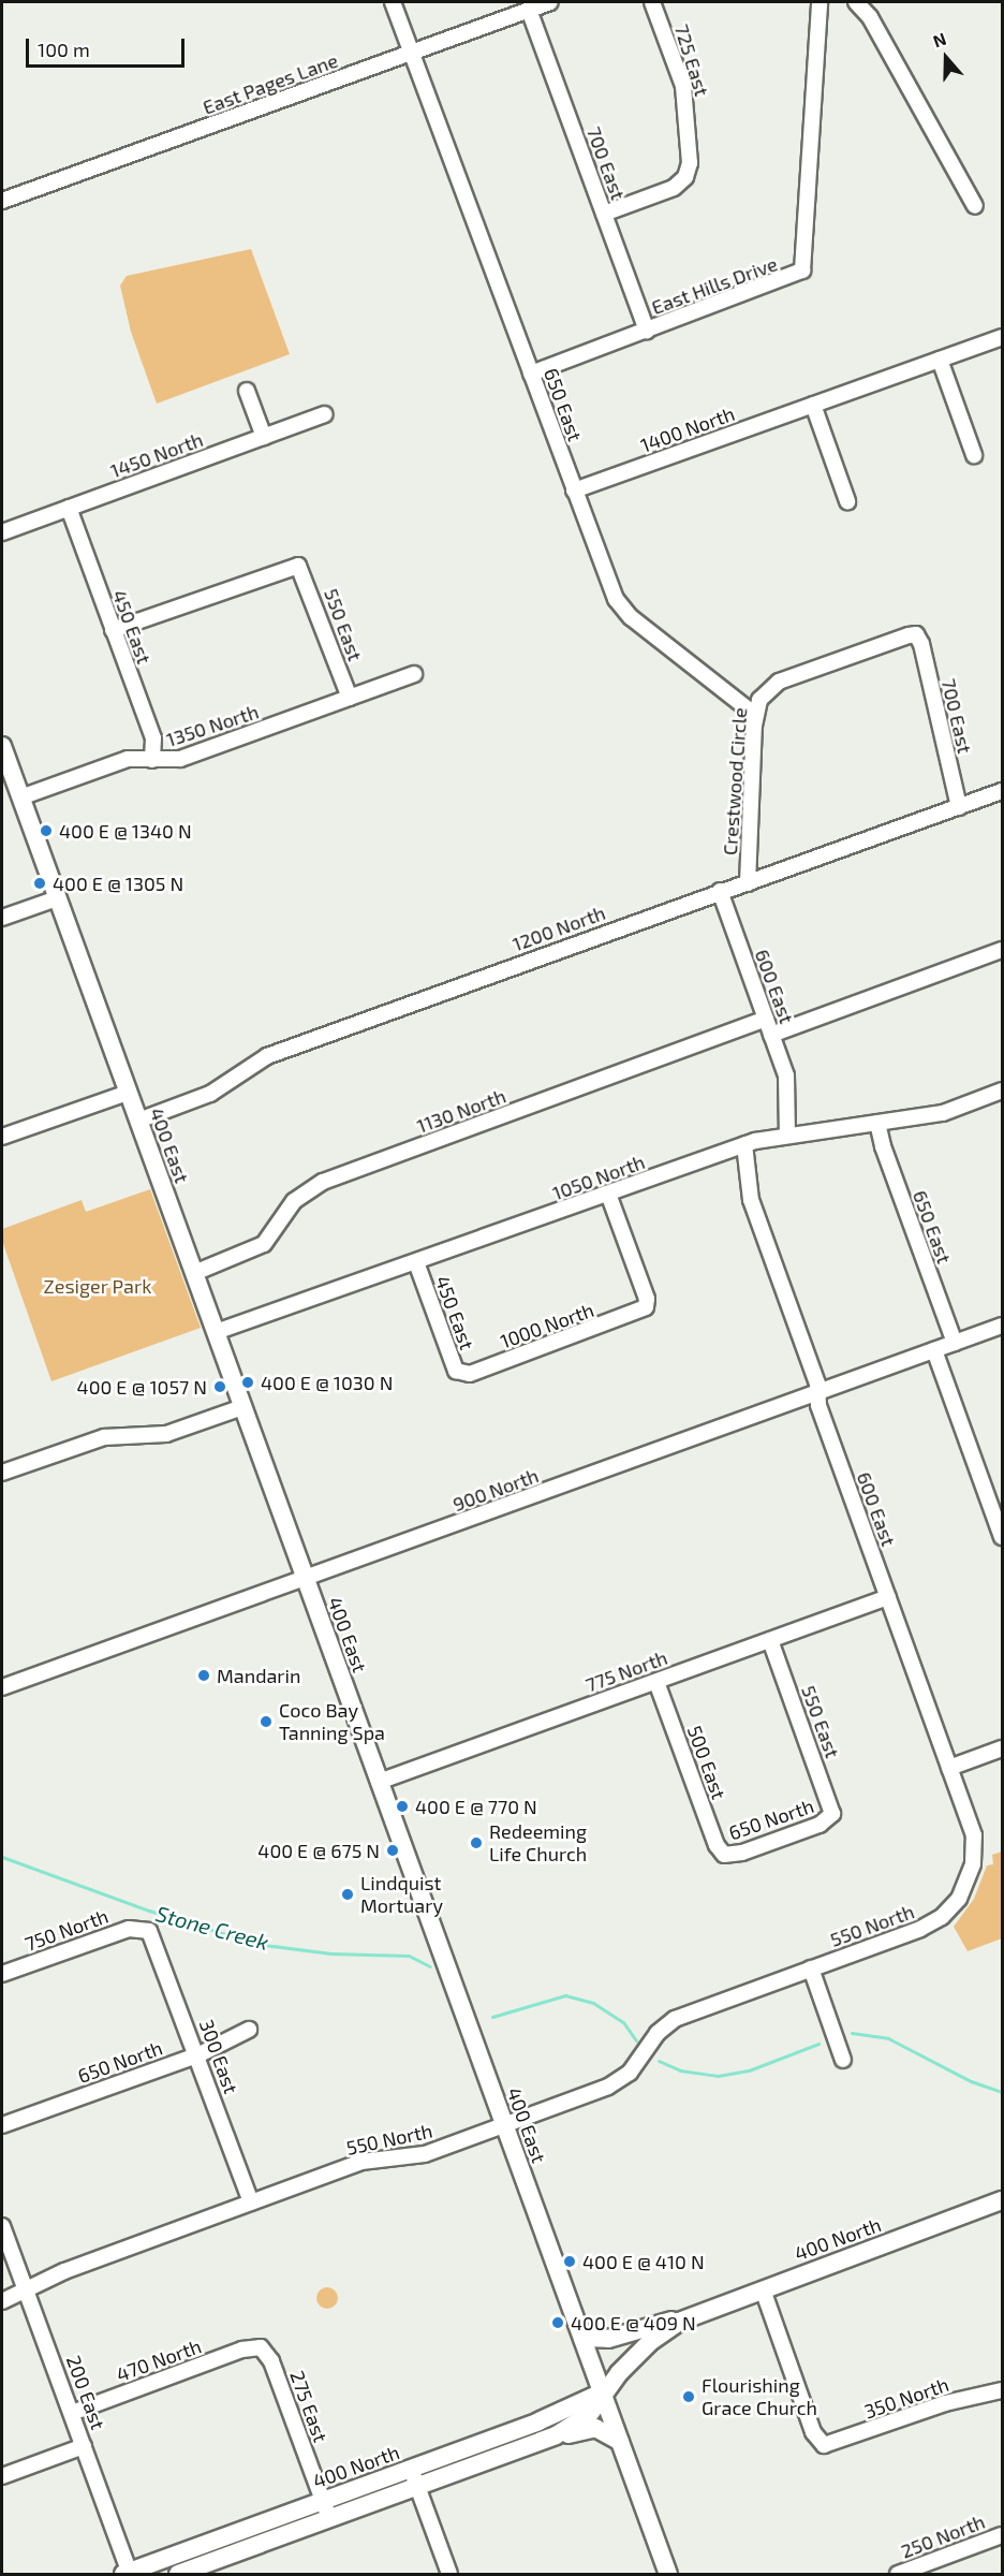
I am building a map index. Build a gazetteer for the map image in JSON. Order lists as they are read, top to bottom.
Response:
{
  "streets": {
    "main road": ["400 East", "400 North"],
    "street": [
      "725 East",
      "East Pages Lane",
      "700 East",
      "East Hills Drive",
      "650 East",
      "1400 North",
      "1450 North",
      "550 East",
      "450 East",
      "1350 North",
      "Crestwood Circle",
      "1200 North",
      "600 East",
      "1130 North",
      "1050 North",
      "1000 North",
      "900 North",
      "775 North",
      "500 East",
      "650 North",
      "550 North",
      "750 North",
      "300 East",
      "470 North",
      "200 East",
      "350 North",
      "275 East",
      "250 North"
    ]
  },
  "crossings": [
    ["725 East", "700 East"],
    ["East Pages Lane", "700 East"],
    ["East Pages Lane", "650 East"],
    ["700 East", "East Hills Drive"],
    ["700 East", "Crestwood Circle"],
    ["700 East", "1200 North"],
    ["East Hills Drive", "650 East"],
    ["650 East", "1400 North"],
    ["650 East", "Crestwood Circle"],
    ["650 East", "1050 North"],
    ["650 East", "900 North"],
    ["1450 North", "450 East"],
    ["550 East", "450 East"],
    ["550 East", "1350 North"],
    ["550 East", "775 North"],
    ["550 East", "650 North"],
    ["450 East", "1350 North"],
    ["450 East", "1050 North"],
    ["450 East", "1000 North"],
    ["1350 North", "400 East"],
    ["Crestwood Circle", "1200 North"],
    ["1200 North", "600 East"],
    ["1200 North", "400 East"],
    ["600 East", "1130 North"],
    ["600 East", "1050 North"],
    ["600 East", "900 North"],
    ["600 East", "775 North"],
    ["600 East", "550 North"],
    ["1130 North", "400 East"],
    ["400 East", "1050 North"],
    ["400 East", "900 North"],
    ["400 East", "775 North"],
    ["400 East", "550 North"],
    ["400 East", "400 North"],
    ["1050 North", "1000 North"],
    ["775 North", "500 East"],
    ["500 East", "650 North"],
    ["650 North", "300 East"],
    ["550 North", "300 East"],
    ["550 North", "200 East"],
    ["750 North", "300 East"],
    ["400 North", "200 East"],
    ["400 North", "350 North"],
    ["400 North", "275 East"],
    ["470 North", "200 East"],
    ["470 North", "275 East"]
  ],
  "water": ["Stone Creek"],
  "parks": ["Zesiger Park"],
  "places": [
    "400 E @ 1340 N",
    "400 E @ 1305 N",
    "400 E @ 1030 N",
    "400 E @ 1057 N",
    "Mandarin",
    "Coco Bay Tanning Spa",
    "400 E @ 770 N",
    "Redeeming Life Church",
    "400 E @ 675 N",
    "Lindquist Mortuary",
    "400 E @ 410 N",
    "400 E @ 409 N",
    "Flourishing Grace Church"
  ],
  "scale_bar": "100 m",
  "north": "top"
}
